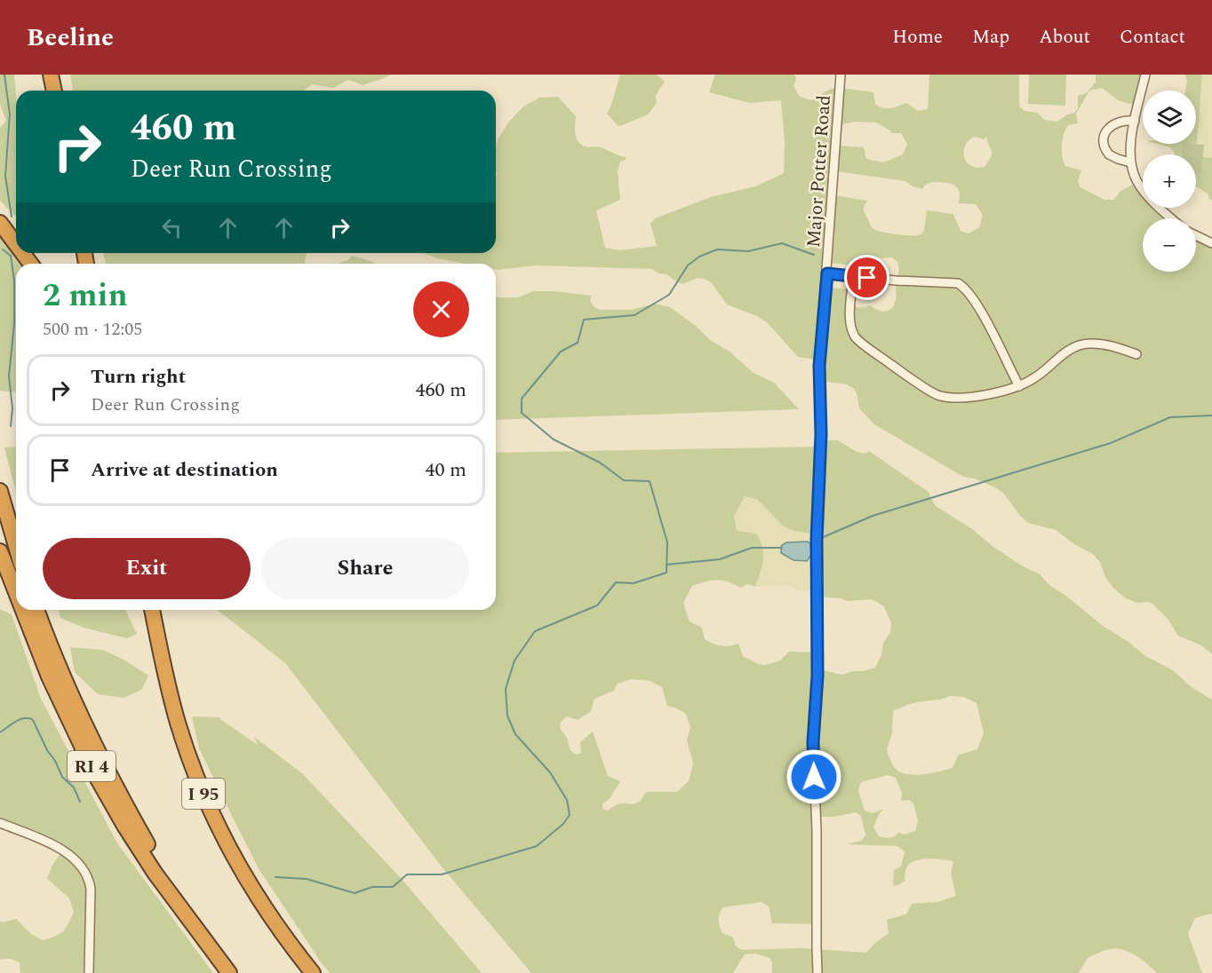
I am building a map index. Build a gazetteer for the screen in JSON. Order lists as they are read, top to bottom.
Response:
{
  "streets": {
    "highway": ["RI 4", "I 95"],
    "street": ["Major Potter Road"]
  },
  "page": {
    "header": "Beeline",
    "nav": [
      "Home",
      "Map",
      "About",
      "Contact"
    ],
    "map_buttons": ["+", "−"],
    "turn": ["460 m", "Deer Run Crossing"],
    "heading": ["2 min", "500 m · 12:05"],
    "list": [
      {
        "name": "Turn right",
        "note": "Deer Run Crossing",
        "value": "460 m"
      },
      {
        "name": "Arrive at destination",
        "value": "40 m"
      }
    ],
    "buttons": ["Exit", "Share"]
  }
}
